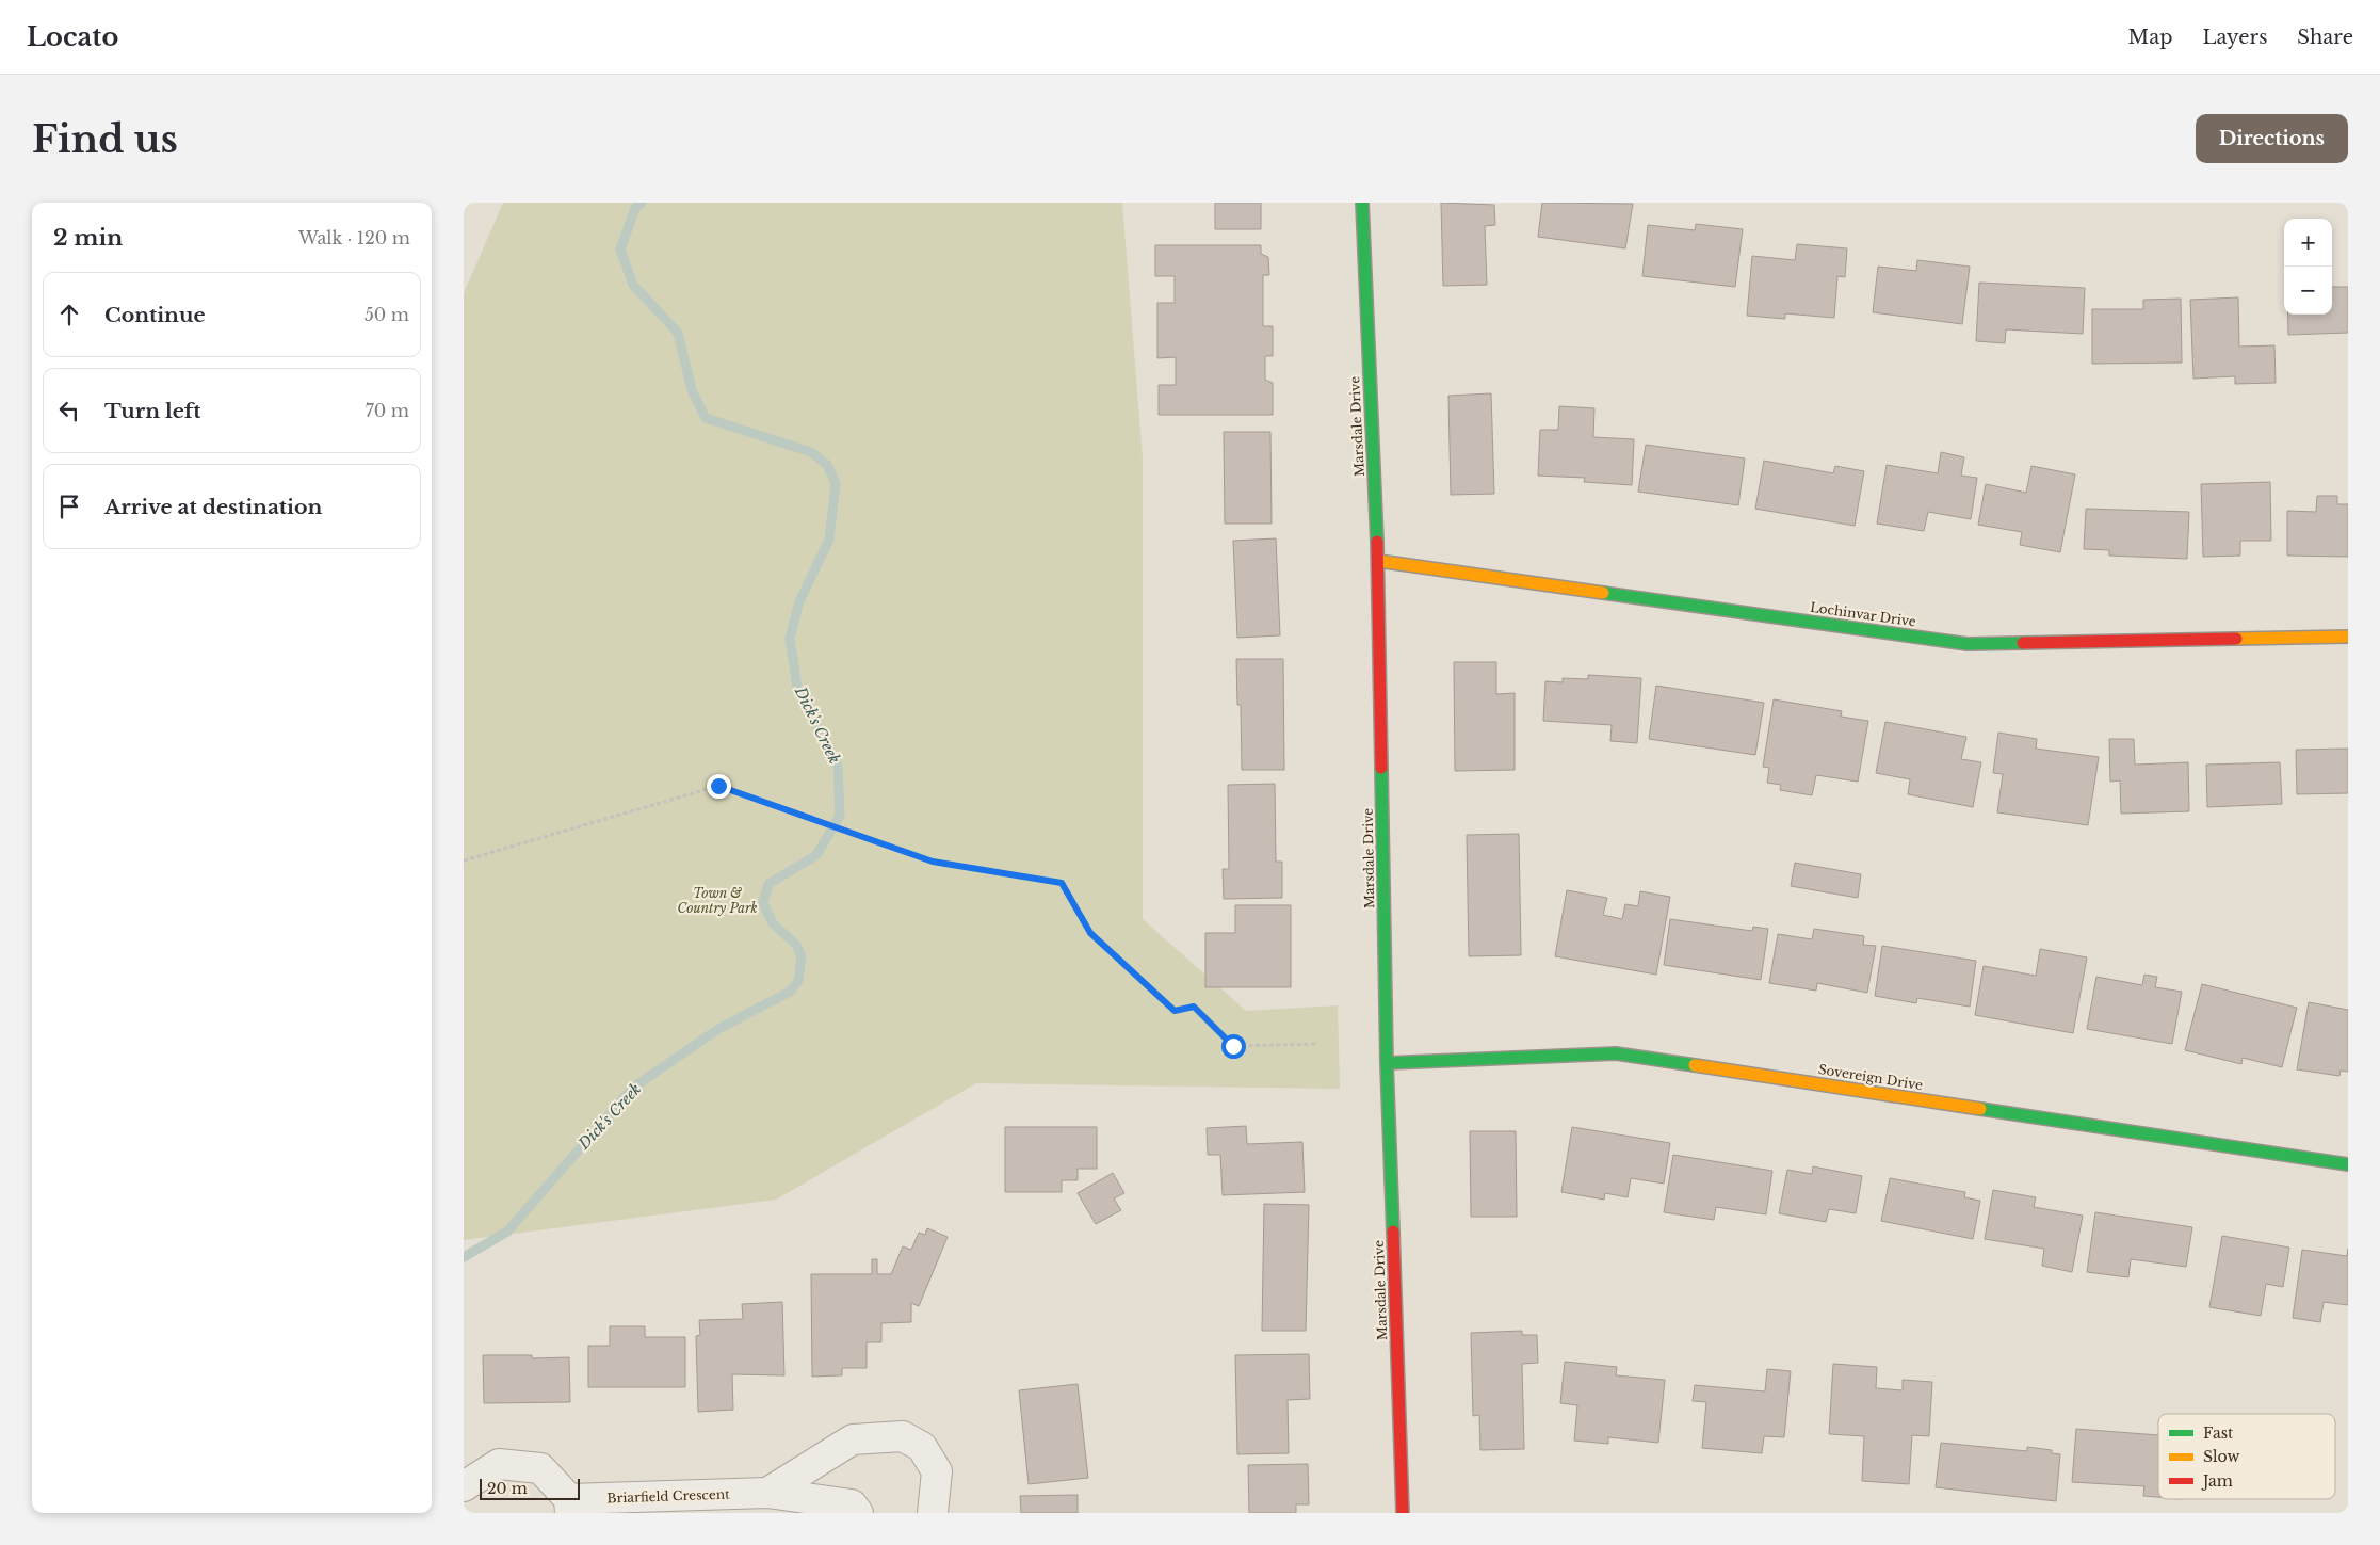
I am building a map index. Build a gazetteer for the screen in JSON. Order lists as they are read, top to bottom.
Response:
{
  "streets": {
    "street": [
      "Marsdale Drive",
      "Lochinvar Drive",
      "Sovereign Drive",
      "Briarfield Crescent"
    ]
  },
  "crossings": [
    ["Marsdale Drive", "Lochinvar Drive"],
    ["Marsdale Drive", "Sovereign Drive"]
  ],
  "water": ["Dick's Creek"],
  "parks": ["Town & Country Park"],
  "legend": ["Fast", "Slow", "Jam"],
  "scale_bar": "20 m",
  "page": {
    "header": "Locato",
    "nav": ["Map", "Layers", "Share"],
    "buttons": "Directions",
    "title": "Find us",
    "heading": ["2 min", "Walk · 120 m"],
    "map_buttons": ["+", "−"],
    "list": [
      ["Continue", "50 m"],
      ["Turn left", "70 m"],
      "Arrive at destination"
    ],
    "scale": "20 m"
  }
}
